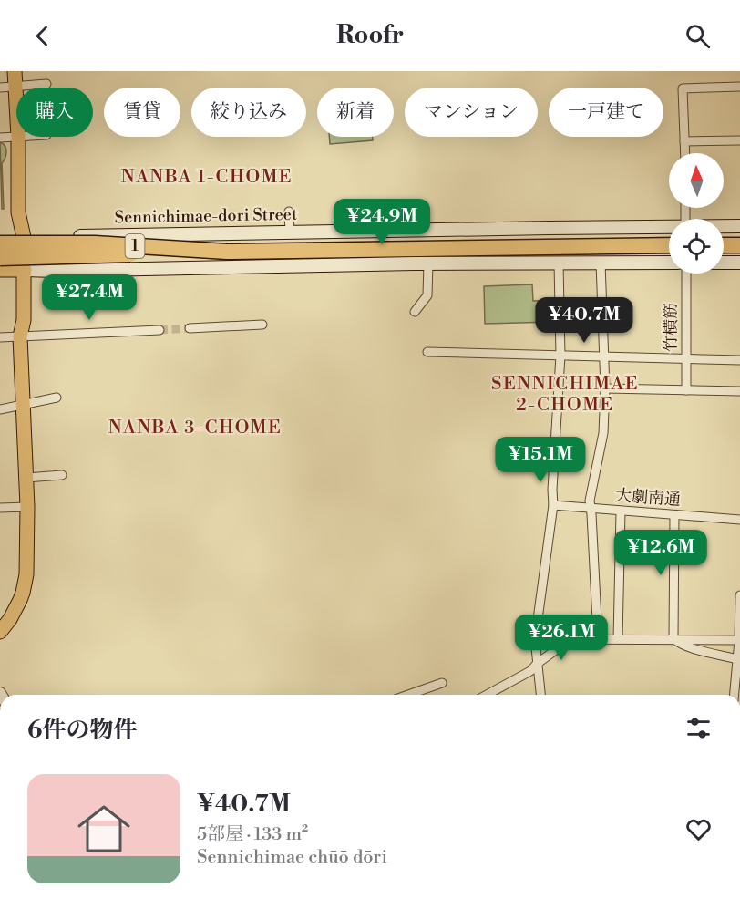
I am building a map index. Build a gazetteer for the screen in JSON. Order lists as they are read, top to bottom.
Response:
{
  "streets": {
    "highway": ["1"],
    "main road": ["Sennichimae-dori Street"],
    "street": ["竹横筋", "大劇南通"]
  },
  "districts": ["NANBA 1-CHOME", "SENNICHIMAE 2-CHOME", "NANBA 3-CHOME"],
  "north": "top",
  "page": {
    "header": "Roofr",
    "chip": [
      "購入",
      "賃貸",
      "絞り込み",
      "新着",
      "マンション",
      "一戸建て"
    ],
    "price": [
      "¥24.9M",
      "¥27.4M",
      "¥40.7M",
      "¥15.1M",
      "¥12.6M",
      "¥26.1M"
    ],
    "heading": "6件の物件",
    "list": [
      {
        "name": "¥40.7M",
        "note": "5部屋 · 133 m² · Sennichimae chūō dōri"
      }
    ]
  }
}
